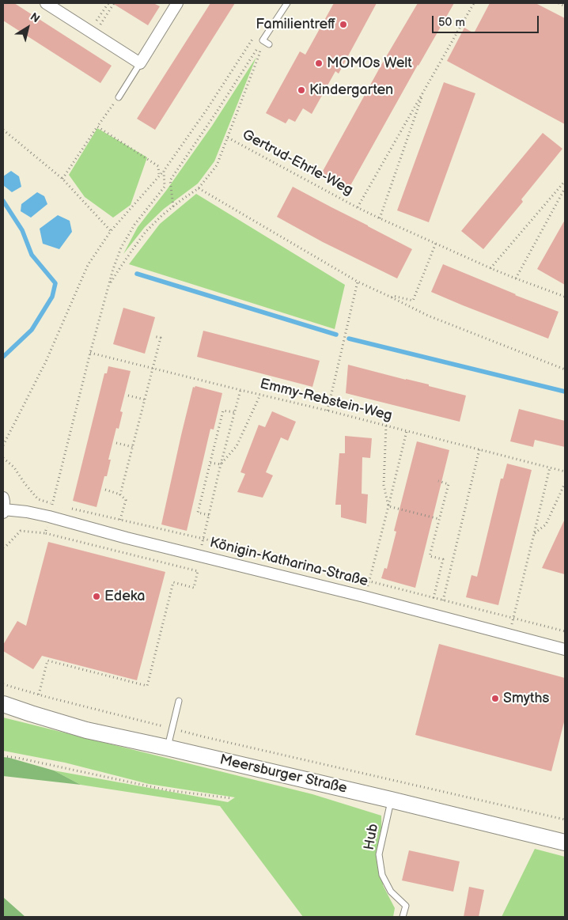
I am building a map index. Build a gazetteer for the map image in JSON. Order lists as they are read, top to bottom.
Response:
{
  "streets": {
    "street": ["Königin-Katharina-Straße", "Meersburger Straße"],
    "lane": ["Hub"],
    "path": ["Gertrud-Ehrle-Weg", "Emmy-Rebstein-Weg"]
  },
  "crossings": [
    ["Emmy-Rebstein-Weg", "Königin-Katharina-Straße"],
    ["Meersburger Straße", "Hub"]
  ],
  "places": [
    "Familientreff",
    "MOMOs Welt",
    "Kindergarten",
    "Edeka",
    "Smyths"
  ],
  "scale_bar": "50 m",
  "north": "top right"
}
